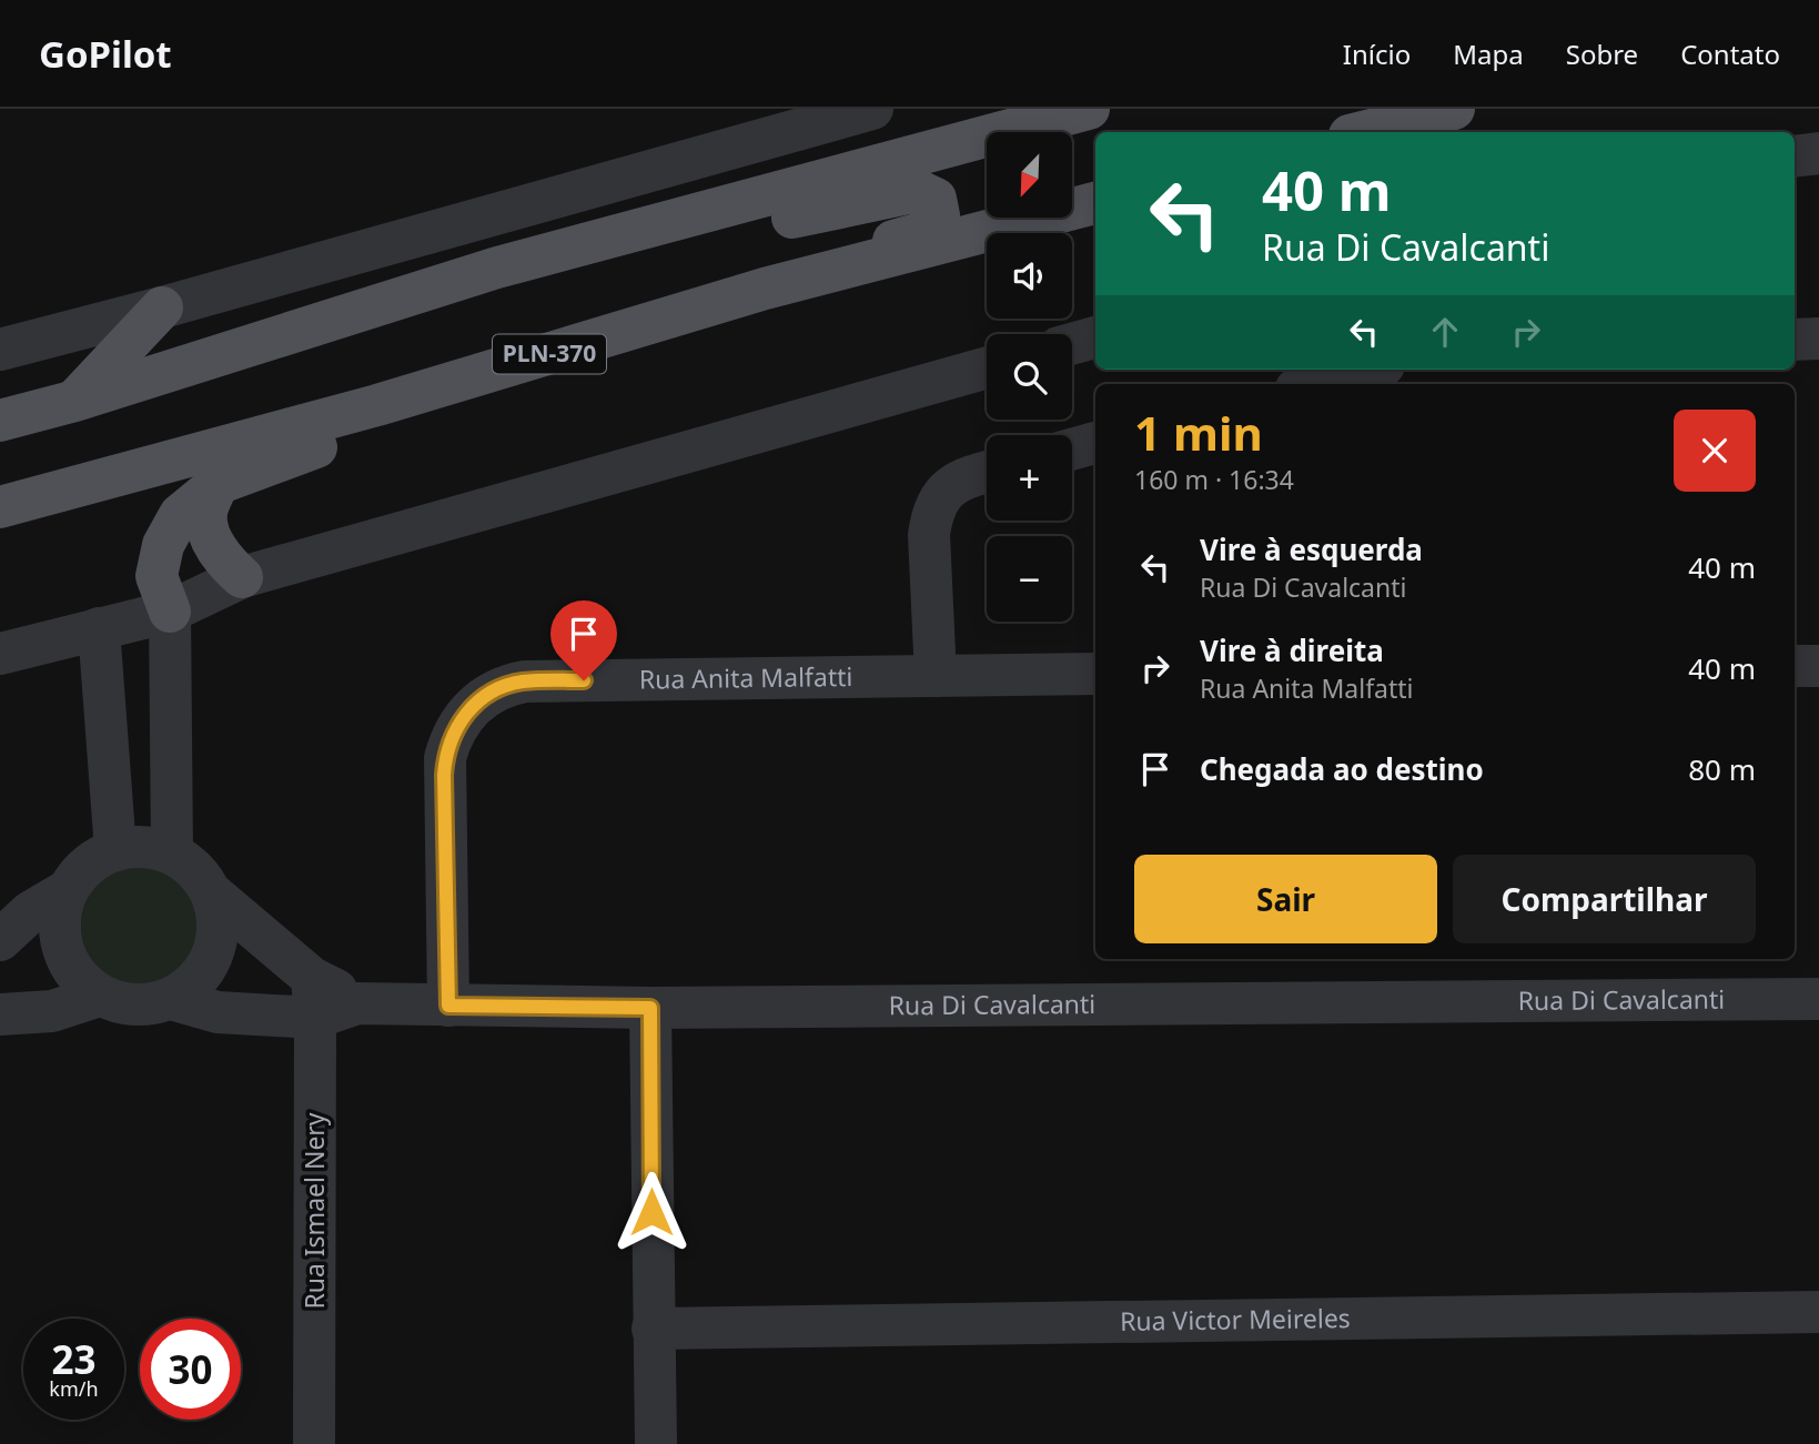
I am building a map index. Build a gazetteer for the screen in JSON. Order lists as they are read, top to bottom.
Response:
{
  "streets": {
    "main road": ["PLN-370"],
    "street": [
      "Rua Anita Malfatti",
      "Rua Di Cavalcanti",
      "Rua Ismael Nery",
      "Rua Victor Meireles"
    ]
  },
  "crossings": [
    ["Rua Anita Malfatti", "Rua Di Cavalcanti"],
    ["Rua Di Cavalcanti", "Rua Ismael Nery"]
  ],
  "north": "bottom left",
  "page": {
    "header": "GoPilot",
    "nav": [
      "Início",
      "Mapa",
      "Sobre",
      "Contato"
    ],
    "map_buttons": ["+", "−"],
    "turn": ["40 m", "Rua Di Cavalcanti"],
    "heading": ["1 min", "160 m · 16:34"],
    "list": [
      {
        "name": "Vire à esquerda",
        "note": "Rua Di Cavalcanti",
        "value": "40 m"
      },
      {
        "name": "Vire à direita",
        "note": "Rua Anita Malfatti",
        "value": "40 m"
      },
      {
        "name": "Chegada ao destino",
        "value": "80 m"
      }
    ],
    "buttons": ["Sair", "Compartilhar"],
    "speed": "23 km/h",
    "limit": "30"
  }
}
